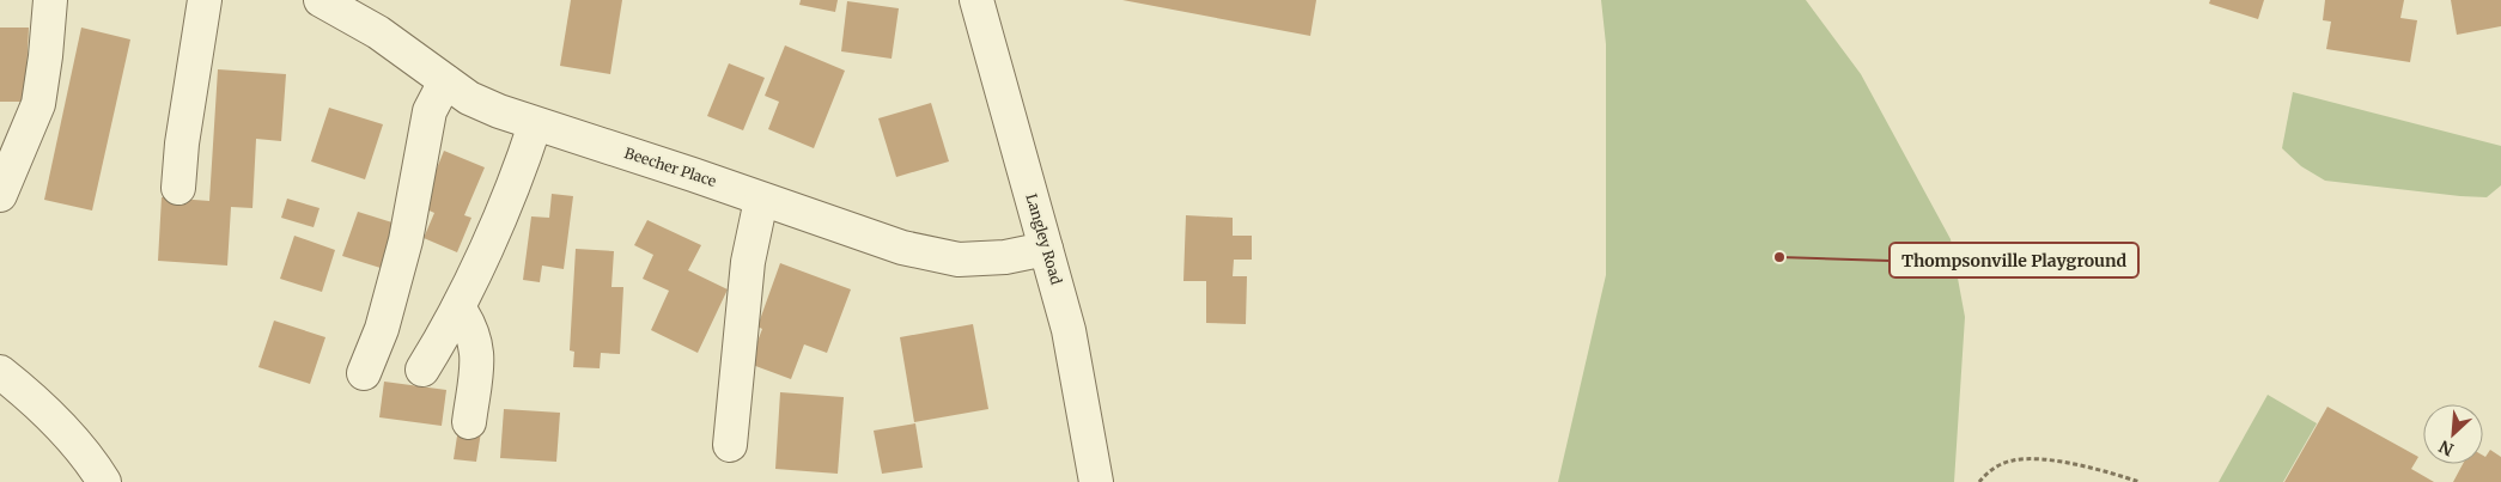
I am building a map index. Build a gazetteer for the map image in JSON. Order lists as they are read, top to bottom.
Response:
{
  "streets": {
    "street": ["Beecher Place", "Langley Road"]
  },
  "crossings": [
    ["Beecher Place", "Langley Road"]
  ],
  "places": ["Thompsonville Playground"],
  "north": "bottom left"
}
